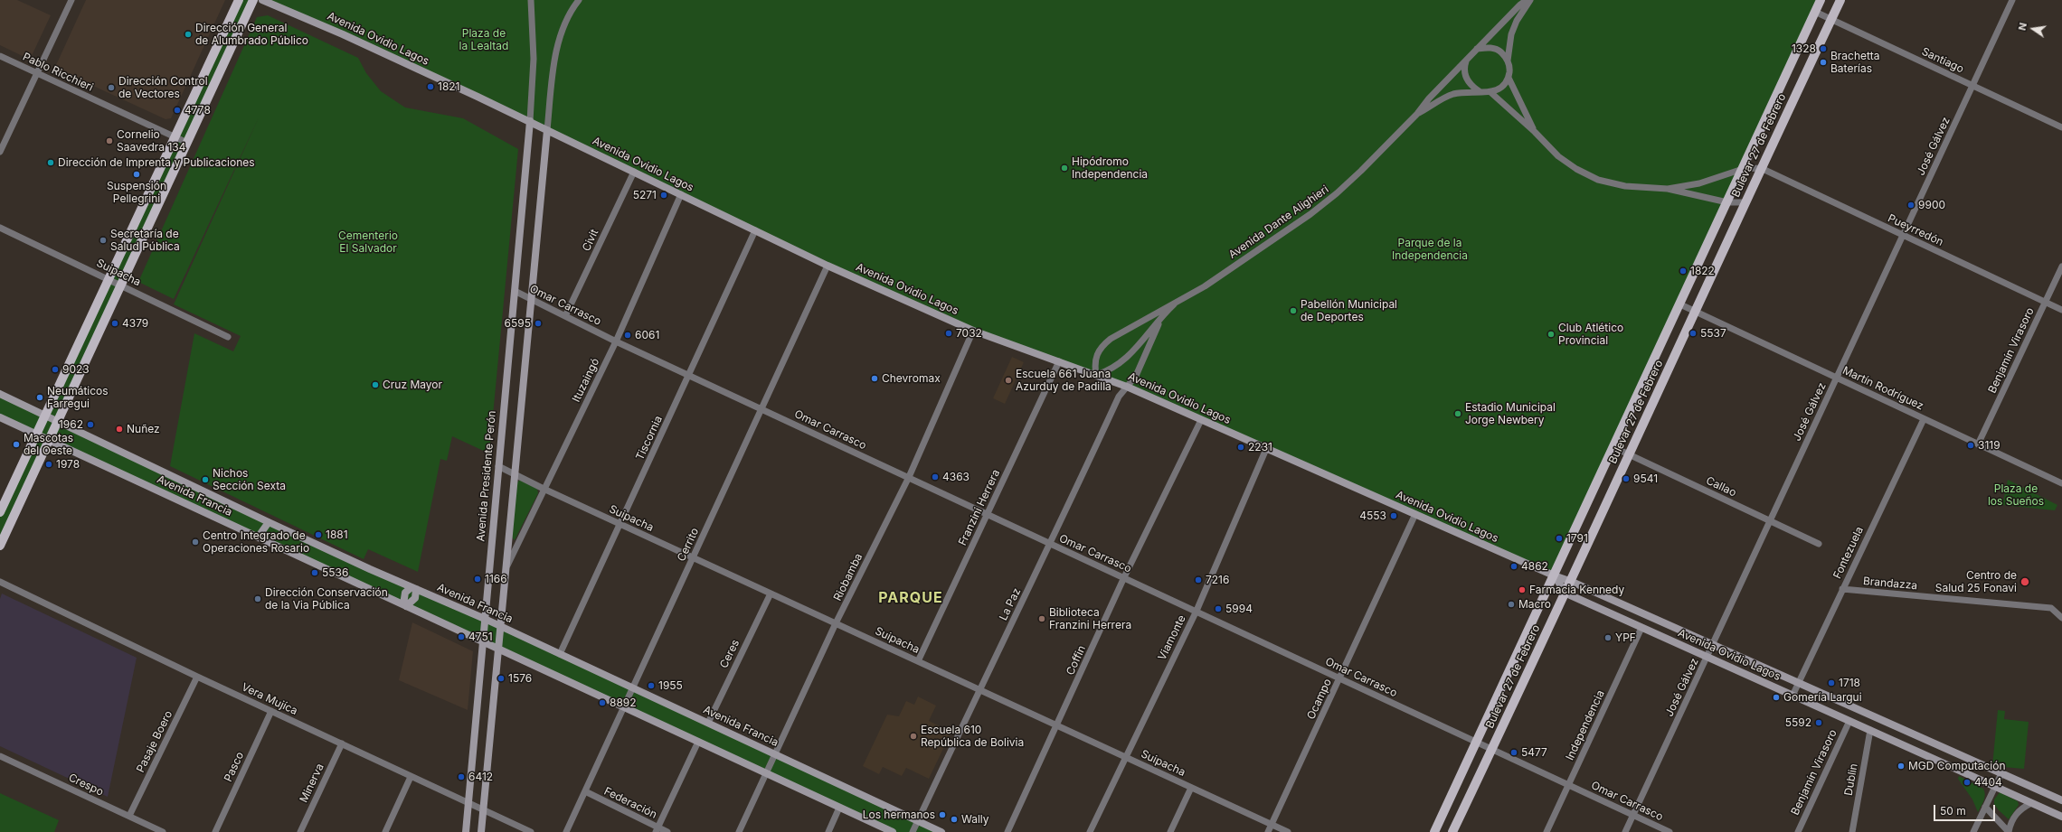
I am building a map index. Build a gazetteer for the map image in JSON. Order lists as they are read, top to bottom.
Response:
{
  "streets": {
    "main road": [
      "Avenida Ovidio Lagos",
      "Bulevar 27 de Febrero",
      "Avenida Presidente Perón",
      "Avenida Francia"
    ],
    "street": [
      "Santiago",
      "Pablo Ricchieri",
      "José Gálvez",
      "Avenida Dante Alighieri",
      "Pueyrredón",
      "Civit",
      "Suipacha",
      "Omar Carrasco",
      "Benjamín Virasoro",
      "Ituzaingó",
      "Martín Rodríguez",
      "Tiscornia",
      "Callao",
      "Franzini Herrera",
      "Cerrito",
      "Fontezuela",
      "Riobamba",
      "Brandazza",
      "La Paz",
      "Viamonte",
      "Ceres",
      "Coffin",
      "Vera Mujíca",
      "Ocampo",
      "Independencia",
      "Pasaje Boero",
      "Pasco",
      "Dublin",
      "Minerva",
      "Crespo",
      "Federación"
    ]
  },
  "crossings": [
    ["Avenida Ovidio Lagos", "Bulevar 27 de Febrero"],
    ["Avenida Ovidio Lagos", "José Gálvez"],
    ["Avenida Ovidio Lagos", "Avenida Dante Alighieri"],
    ["Avenida Ovidio Lagos", "Civit"],
    ["Avenida Ovidio Lagos", "Benjamín Virasoro"],
    ["Avenida Ovidio Lagos", "Ituzaingó"],
    ["Avenida Ovidio Lagos", "Tiscornia"],
    ["Avenida Ovidio Lagos", "Avenida Presidente Perón"],
    ["Avenida Ovidio Lagos", "Franzini Herrera"],
    ["Avenida Ovidio Lagos", "Cerrito"],
    ["Avenida Ovidio Lagos", "Fontezuela"],
    ["Avenida Ovidio Lagos", "Riobamba"],
    ["Avenida Ovidio Lagos", "La Paz"],
    ["Avenida Ovidio Lagos", "Viamonte"],
    ["Avenida Ovidio Lagos", "Coffin"],
    ["Avenida Ovidio Lagos", "Ocampo"],
    ["Avenida Ovidio Lagos", "Independencia"],
    ["Avenida Ovidio Lagos", "Dublin"],
    ["Santiago", "Bulevar 27 de Febrero"],
    ["Santiago", "José Gálvez"],
    ["Bulevar 27 de Febrero", "Pueyrredón"],
    ["Bulevar 27 de Febrero", "Omar Carrasco"],
    ["Bulevar 27 de Febrero", "Martín Rodríguez"],
    ["Bulevar 27 de Febrero", "Callao"],
    ["José Gálvez", "Pueyrredón"],
    ["José Gálvez", "Omar Carrasco"],
    ["José Gálvez", "Martín Rodríguez"],
    ["José Gálvez", "Callao"],
    ["Avenida Dante Alighieri", "La Paz"],
    ["Pueyrredón", "Benjamín Virasoro"],
    ["Civit", "Omar Carrasco"],
    ["Suipacha", "Ituzaingó"],
    ["Suipacha", "Tiscornia"],
    ["Suipacha", "Avenida Presidente Perón"],
    ["Suipacha", "Franzini Herrera"],
    ["Suipacha", "Cerrito"],
    ["Suipacha", "Riobamba"],
    ["Suipacha", "La Paz"],
    ["Suipacha", "Viamonte"],
    ["Suipacha", "Ceres"],
    ["Suipacha", "Coffin"],
    ["Suipacha", "Ocampo"],
    ["Omar Carrasco", "Ituzaingó"],
    ["Omar Carrasco", "Tiscornia"],
    ["Omar Carrasco", "Avenida Presidente Perón"],
    ["Omar Carrasco", "Franzini Herrera"],
    ["Omar Carrasco", "Cerrito"],
    ["Omar Carrasco", "Riobamba"],
    ["Omar Carrasco", "La Paz"],
    ["Omar Carrasco", "Viamonte"],
    ["Omar Carrasco", "Coffin"],
    ["Omar Carrasco", "Ocampo"],
    ["Omar Carrasco", "Independencia"],
    ["Benjamín Virasoro", "Martín Rodríguez"],
    ["Martín Rodríguez", "Fontezuela"],
    ["Tiscornia", "Avenida Francia"],
    ["Avenida Presidente Perón", "Avenida Francia"],
    ["Avenida Presidente Perón", "Vera Mujíca"],
    ["Avenida Francia", "Cerrito"],
    ["Avenida Francia", "Riobamba"],
    ["Avenida Francia", "La Paz"],
    ["Avenida Francia", "Ceres"],
    ["Cerrito", "Federación"],
    ["Fontezuela", "Brandazza"],
    ["Vera Mujíca", "Pasaje Boero"],
    ["Vera Mujíca", "Pasco"],
    ["Vera Mujíca", "Minerva"],
    ["Pasaje Boero", "Crespo"]
  ],
  "districts": ["PARQUE"],
  "parks": [
    "Plaza de la Lealtad",
    "Cementerio El Salvador",
    "Parque de la Independencia",
    "Plaza de los Sueños"
  ],
  "places": [
    "Dirección General de Alumbrado Público",
    "1328",
    "Brachetta Baterías",
    "1821",
    "Dirección Control de Vectores",
    "4778",
    "Cornelio Saavedra 134",
    "Dirección de Imprenta y Publicaciones",
    "Hipódromo Independencia",
    "Suspensión Pellegrini",
    "5271",
    "9900",
    "Secretaría de Salud Pública",
    "1822",
    "Pabellón Municipal de Deportes",
    "4379",
    "6595",
    "7032",
    "5537",
    "Club Atlético Provincial",
    "6061",
    "9023",
    "Chevromax",
    "Escuela 661 Juana Azurduy de Padilla",
    "Cruz Mayor",
    "Neumáticos Farregui",
    "Estadio Municipal Jorge Newbery",
    "1962",
    "Nuñez",
    "Mascotas del Oeste",
    "3119",
    "2231",
    "1978",
    "4363",
    "9541",
    "Nichos Sección Sexta",
    "4553",
    "1881",
    "1791",
    "Centro Integrado de Operaciones Rosario",
    "4862",
    "5536",
    "1166",
    "7216",
    "Centro de Salud 25 Fonavi",
    "Farmacia Kennedy",
    "Dirección Conservación de la Via Pública",
    "Macro",
    "5994",
    "Biblioteca Franzini Herrera",
    "4751",
    "YPF",
    "1576",
    "1718",
    "1955",
    "Gomería Largui",
    "8892",
    "5592",
    "Escuela 610 República de Bolivia",
    "5477",
    "MGD Computación",
    "6412",
    "4404",
    "Los hermanos",
    "Wally"
  ],
  "scale_bar": "50 m",
  "north": "left"
}
